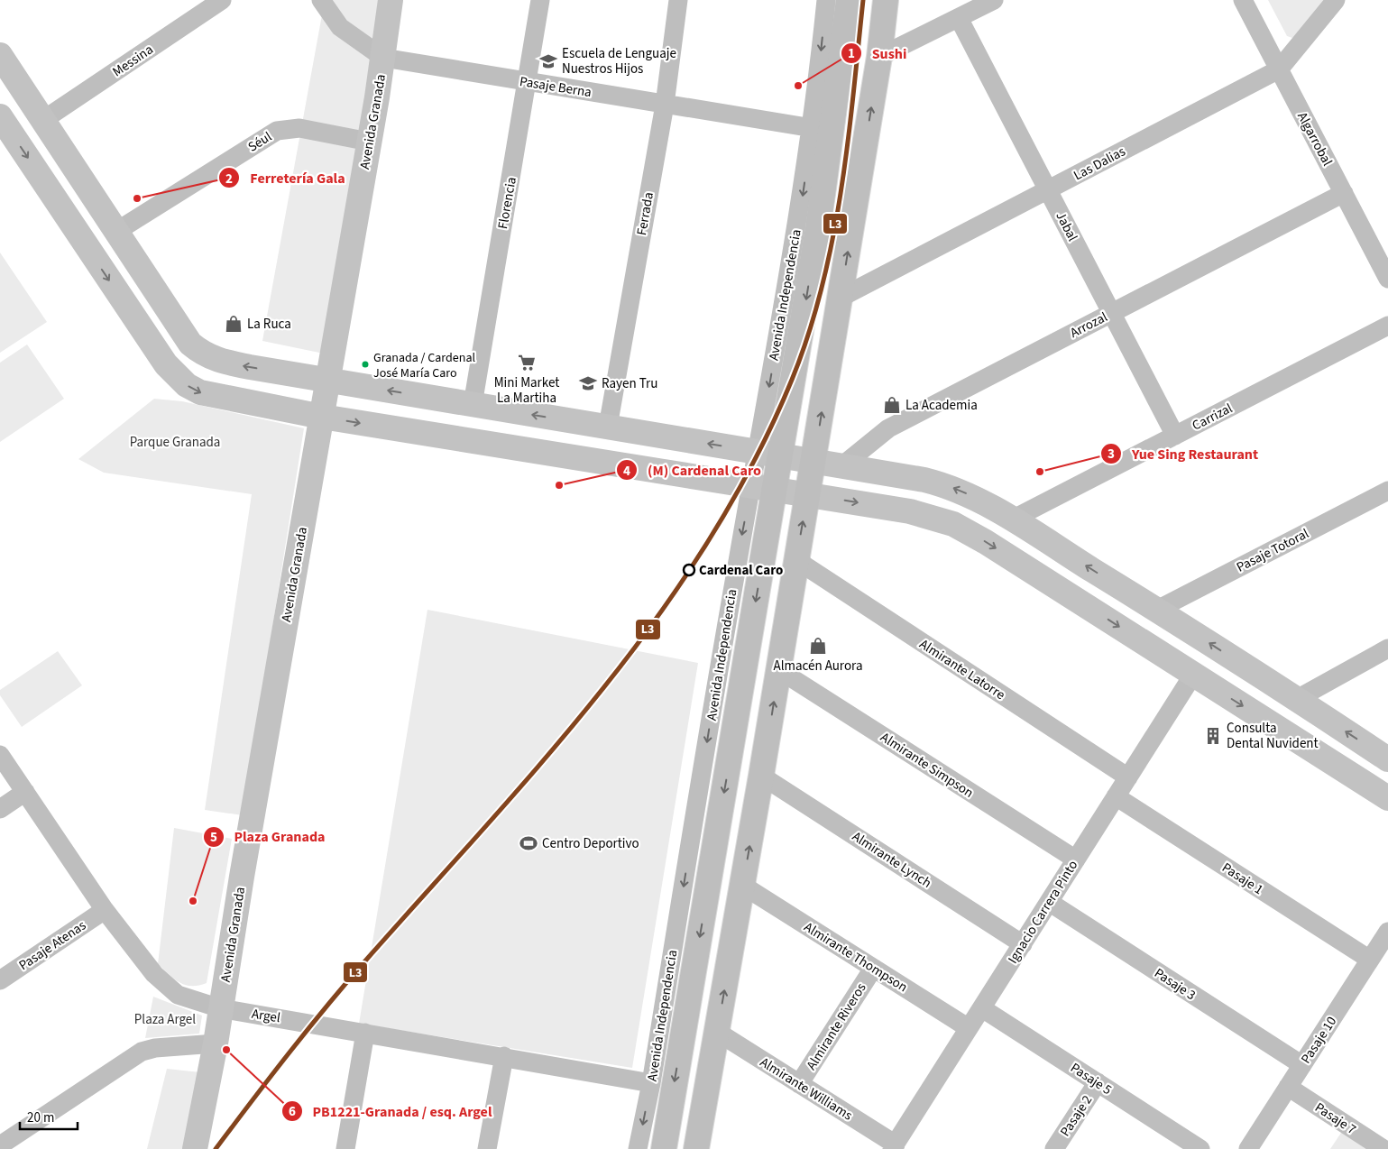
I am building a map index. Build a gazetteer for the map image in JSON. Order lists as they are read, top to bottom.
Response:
{
  "streets": {
    "main road": ["Avenida Granada", "Avenida Independencia"],
    "street": [
      "Messina",
      "Pasaje Berna",
      "Algarrobal",
      "Séul",
      "Las Dalias",
      "Florencia",
      "Ferrada",
      "Jabal",
      "Arrozal",
      "Carrizal",
      "Pasaje Totoral",
      "Almirante Latorre",
      "Almirante Simpson",
      "Almirante Lynch",
      "Pasaje 1",
      "Ignacio Carrera Pinto",
      "Pasaje Atenas",
      "Almirante Thompson",
      "Pasaje 3",
      "Argel",
      "Almirante Riveros",
      "Pasaje 10",
      "Pasaje 5",
      "Almirante Williams",
      "Pasaje 2",
      "Pasaje 7"
    ]
  },
  "crossings": [
    ["Pasaje Berna", "Avenida Granada"],
    ["Pasaje Berna", "Florencia"],
    ["Pasaje Berna", "Ferrada"],
    ["Pasaje Berna", "Avenida Independencia"],
    ["Avenida Granada", "Séul"],
    ["Avenida Granada", "Argel"],
    ["Algarrobal", "Las Dalias"],
    ["Algarrobal", "Arrozal"],
    ["Las Dalias", "Jabal"],
    ["Jabal", "Arrozal"],
    ["Jabal", "Carrizal"],
    ["Avenida Independencia", "Argel"],
    ["Almirante Latorre", "Ignacio Carrera Pinto"],
    ["Almirante Simpson", "Ignacio Carrera Pinto"],
    ["Almirante Lynch", "Ignacio Carrera Pinto"],
    ["Pasaje 1", "Ignacio Carrera Pinto"],
    ["Pasaje 1", "Pasaje 10"],
    ["Ignacio Carrera Pinto", "Almirante Thompson"],
    ["Ignacio Carrera Pinto", "Pasaje 3"],
    ["Ignacio Carrera Pinto", "Pasaje 5"],
    ["Ignacio Carrera Pinto", "Almirante Williams"],
    ["Pasaje Atenas", "Argel"],
    ["Almirante Thompson", "Almirante Riveros"],
    ["Pasaje 3", "Pasaje 10"],
    ["Almirante Riveros", "Almirante Williams"],
    ["Pasaje 10", "Pasaje 7"],
    ["Pasaje 5", "Pasaje 2"]
  ],
  "one_way": ["Avenida Independencia"],
  "parks": ["Parque Granada", "Plaza Argel"],
  "places": {
    "school or university": ["Escuela de Lenguaje Nuestros Hijos", "Rayen Tru"],
    "other": [
      "Sushi",
      "Ferretería Gala",
      "Granada / Cardenal José María Caro",
      "Yue Sing Restaurant",
      "(M) Cardenal Caro",
      "Cardenal Caro",
      "Plaza Granada",
      "PB1221-Granada / esq. Argel"
    ],
    "shop": ["La Ruca", "La Academia", "Almacén Aurora"],
    "supermarket": ["Mini Market La Martiha"],
    "building": ["Consulta Dental Nuvident"],
    "sports": ["Centro Deportivo"]
  },
  "lines": ["transit line L3"],
  "scale_bar": "20 m"
}
